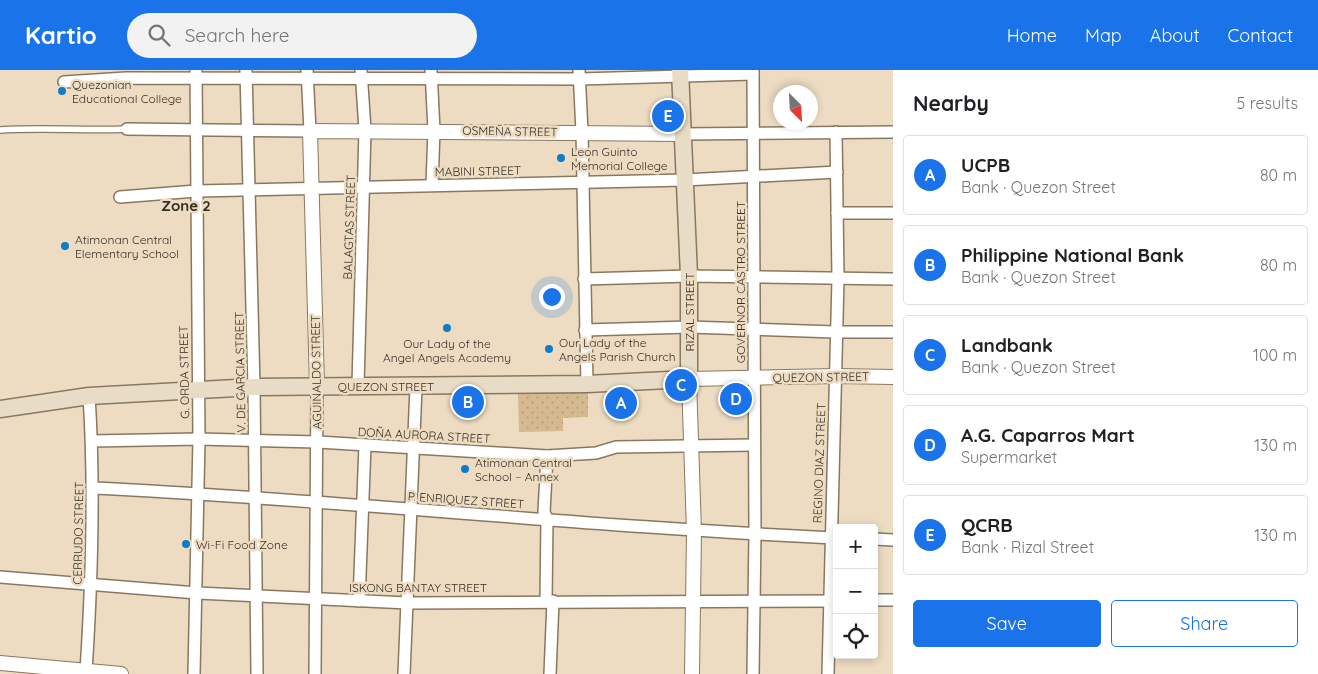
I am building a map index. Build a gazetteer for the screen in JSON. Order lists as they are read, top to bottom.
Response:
{
  "streets": {
    "main road": ["RIZAL STREET", "QUEZON STREET"],
    "street": [
      "OSMEÑA STREET",
      "MABINI STREET",
      "BALAGTAS STREET",
      "GOVERNOR CASTRO STREET",
      "G. ORDA STREET",
      "V. DE GARCIA STREET",
      "AGUINALDO STREET",
      "DOÑA AURORA STREET",
      "REGINO DIAZ STREET",
      "P. ENRIQUEZ STREET",
      "CERRUDO STREET",
      "ISKONG BANTAY STREET"
    ]
  },
  "crossings": [
    ["OSMEÑA STREET", "BALAGTAS STREET"],
    ["OSMEÑA STREET", "GOVERNOR CASTRO STREET"],
    ["OSMEÑA STREET", "RIZAL STREET"],
    ["OSMEÑA STREET", "G. ORDA STREET"],
    ["OSMEÑA STREET", "V. DE GARCIA STREET"],
    ["OSMEÑA STREET", "AGUINALDO STREET"],
    ["OSMEÑA STREET", "REGINO DIAZ STREET"],
    ["MABINI STREET", "BALAGTAS STREET"],
    ["MABINI STREET", "GOVERNOR CASTRO STREET"],
    ["MABINI STREET", "RIZAL STREET"],
    ["MABINI STREET", "G. ORDA STREET"],
    ["MABINI STREET", "V. DE GARCIA STREET"],
    ["MABINI STREET", "AGUINALDO STREET"],
    ["MABINI STREET", "REGINO DIAZ STREET"],
    ["BALAGTAS STREET", "QUEZON STREET"],
    ["GOVERNOR CASTRO STREET", "QUEZON STREET"],
    ["GOVERNOR CASTRO STREET", "DOÑA AURORA STREET"],
    ["GOVERNOR CASTRO STREET", "P. ENRIQUEZ STREET"],
    ["GOVERNOR CASTRO STREET", "ISKONG BANTAY STREET"],
    ["RIZAL STREET", "QUEZON STREET"],
    ["RIZAL STREET", "DOÑA AURORA STREET"],
    ["RIZAL STREET", "P. ENRIQUEZ STREET"],
    ["RIZAL STREET", "ISKONG BANTAY STREET"],
    ["G. ORDA STREET", "QUEZON STREET"],
    ["G. ORDA STREET", "DOÑA AURORA STREET"],
    ["G. ORDA STREET", "P. ENRIQUEZ STREET"],
    ["G. ORDA STREET", "ISKONG BANTAY STREET"],
    ["V. DE GARCIA STREET", "QUEZON STREET"],
    ["V. DE GARCIA STREET", "DOÑA AURORA STREET"],
    ["V. DE GARCIA STREET", "P. ENRIQUEZ STREET"],
    ["V. DE GARCIA STREET", "ISKONG BANTAY STREET"],
    ["AGUINALDO STREET", "QUEZON STREET"],
    ["AGUINALDO STREET", "DOÑA AURORA STREET"],
    ["AGUINALDO STREET", "P. ENRIQUEZ STREET"],
    ["AGUINALDO STREET", "ISKONG BANTAY STREET"],
    ["QUEZON STREET", "REGINO DIAZ STREET"],
    ["QUEZON STREET", "CERRUDO STREET"],
    ["DOÑA AURORA STREET", "CERRUDO STREET"],
    ["REGINO DIAZ STREET", "ISKONG BANTAY STREET"],
    ["P. ENRIQUEZ STREET", "CERRUDO STREET"],
    ["CERRUDO STREET", "ISKONG BANTAY STREET"]
  ],
  "districts": ["Zone 2"],
  "places": [
    "Quezonian Educational College",
    "Leon Guinto Memorial College",
    "Atimonan Central Elementary School",
    "Our Lady of the Angel Angels Academy",
    "Our Lady of the Angels Parish Church",
    "Atimonan Central School – Annex",
    "Wi-Fi Food Zone"
  ],
  "north": "bottom right",
  "page": {
    "header": "Kartio",
    "search": "Search here",
    "nav": [
      "Home",
      "Map",
      "About",
      "Contact"
    ],
    "heading": ["Nearby", "5 results"],
    "pins": [
      "E",
      "C",
      "D",
      "B",
      "A"
    ],
    "list": [
      {
        "mark": "A",
        "name": "UCPB",
        "note": "Bank · Quezon Street",
        "value": "80 m"
      },
      {
        "mark": "B",
        "name": "Philippine National Bank",
        "note": "Bank · Quezon Street",
        "value": "80 m"
      },
      {
        "mark": "C",
        "name": "Landbank",
        "note": "Bank · Quezon Street",
        "value": "100 m"
      },
      {
        "mark": "D",
        "name": "A.G. Caparros Mart",
        "note": "Supermarket",
        "value": "130 m"
      },
      {
        "mark": "E",
        "name": "QCRB",
        "note": "Bank · Rizal Street",
        "value": "130 m"
      }
    ],
    "map_buttons": ["+", "−"],
    "buttons": ["Save", "Share"]
  }
}
